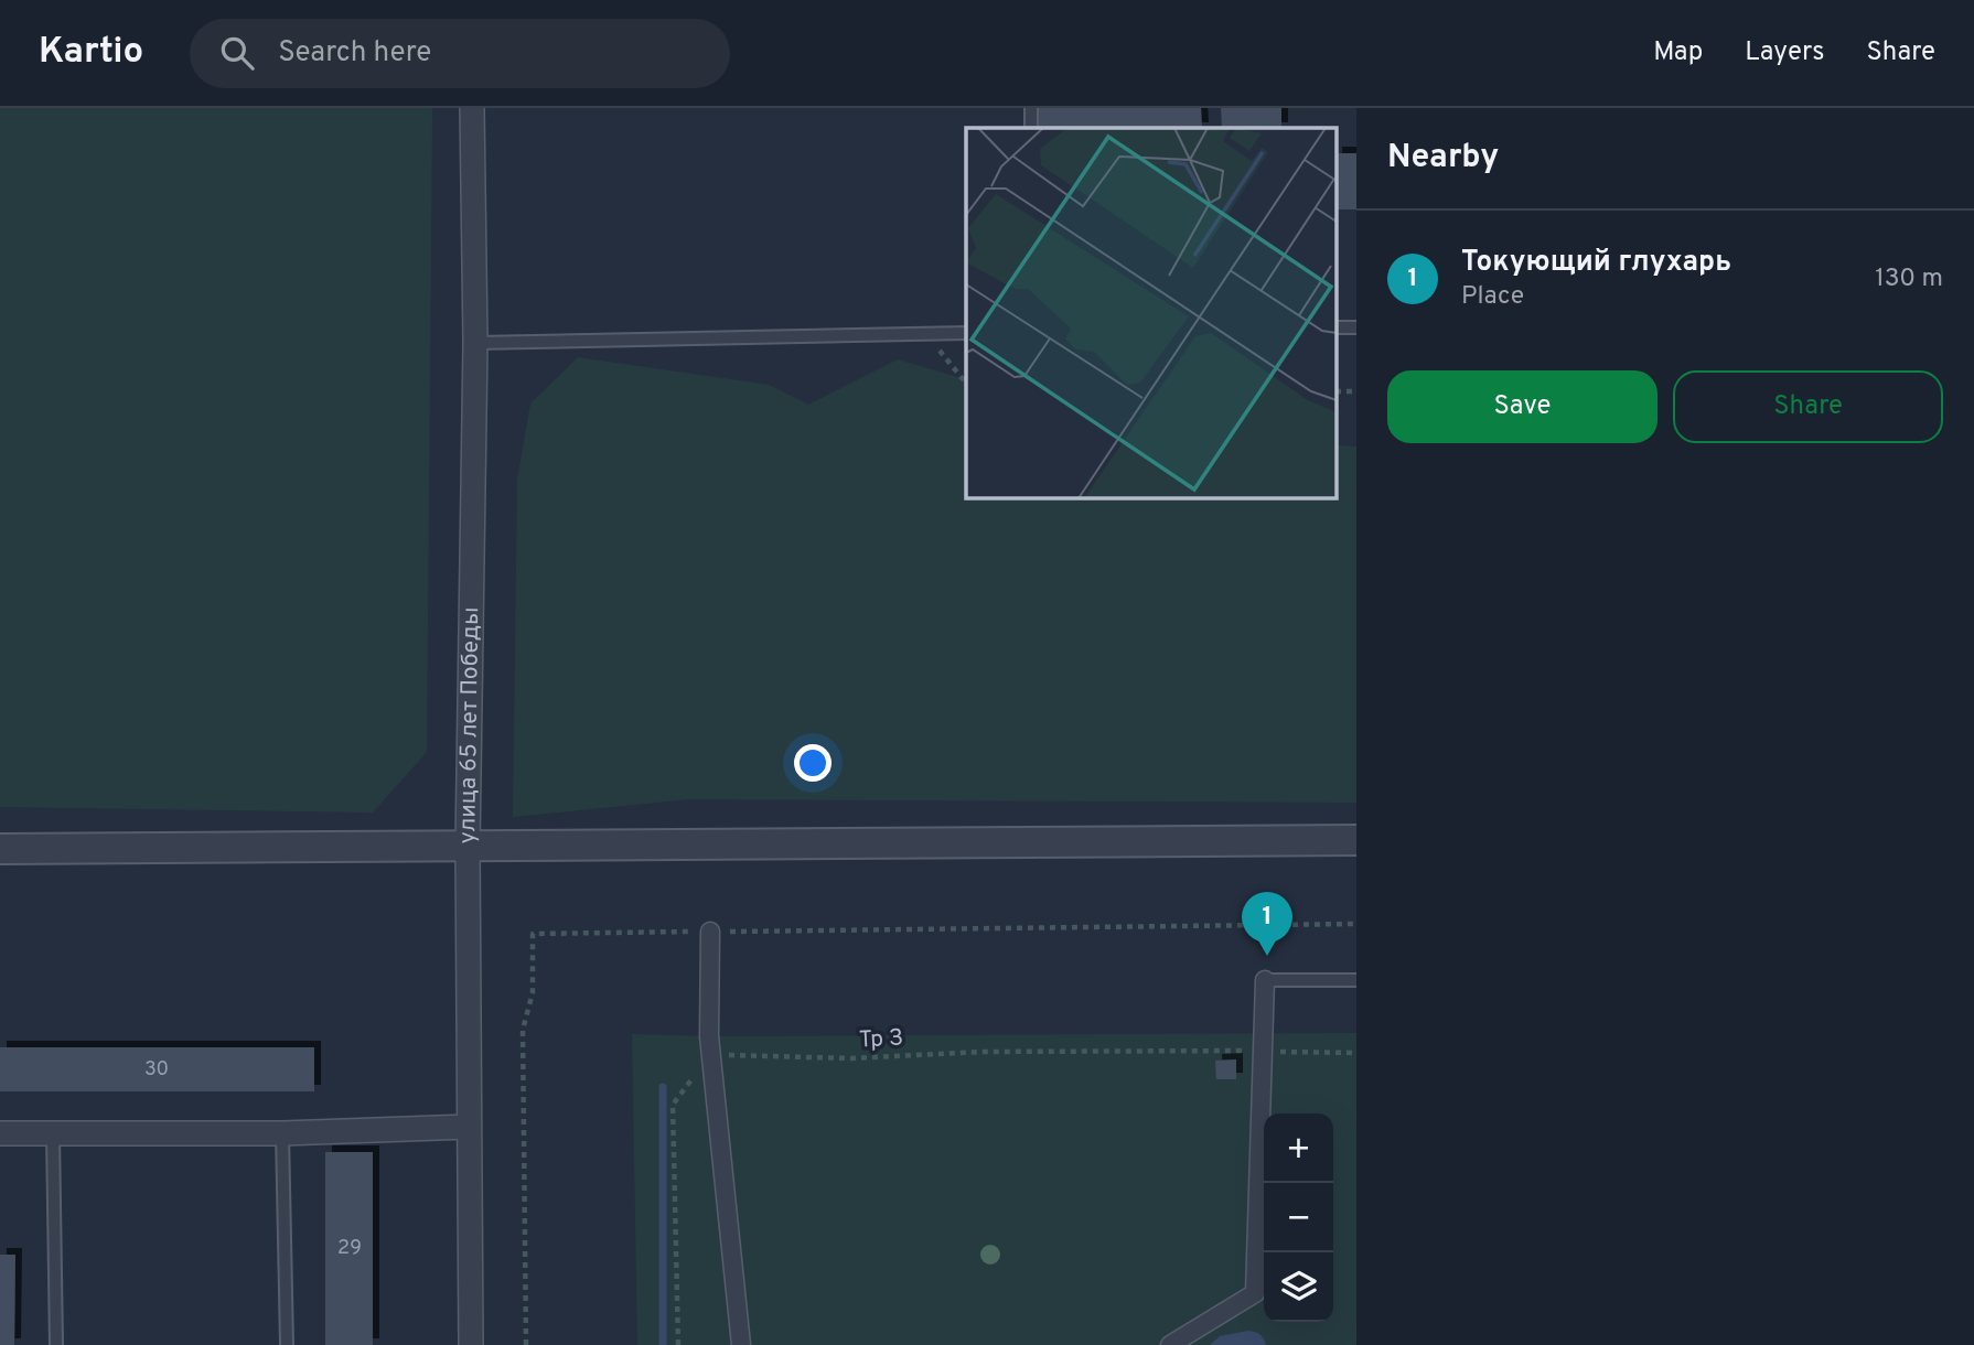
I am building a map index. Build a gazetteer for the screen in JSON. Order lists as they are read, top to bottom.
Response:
{
  "streets": {
    "street": ["улица 65 лет Победы"],
    "path": ["Тр З"]
  },
  "house_numbers": ["30", "29"],
  "page": {
    "header": "Kartio",
    "search": "Search here",
    "nav": ["Map", "Layers", "Share"],
    "heading": "Nearby",
    "list": [
      {
        "mark": "1",
        "name": "Токующий глухарь",
        "note": "Place",
        "value": "130 m"
      }
    ],
    "buttons": ["Save", "Share"],
    "pins": "1",
    "map_buttons": ["+", "−"]
  }
}
